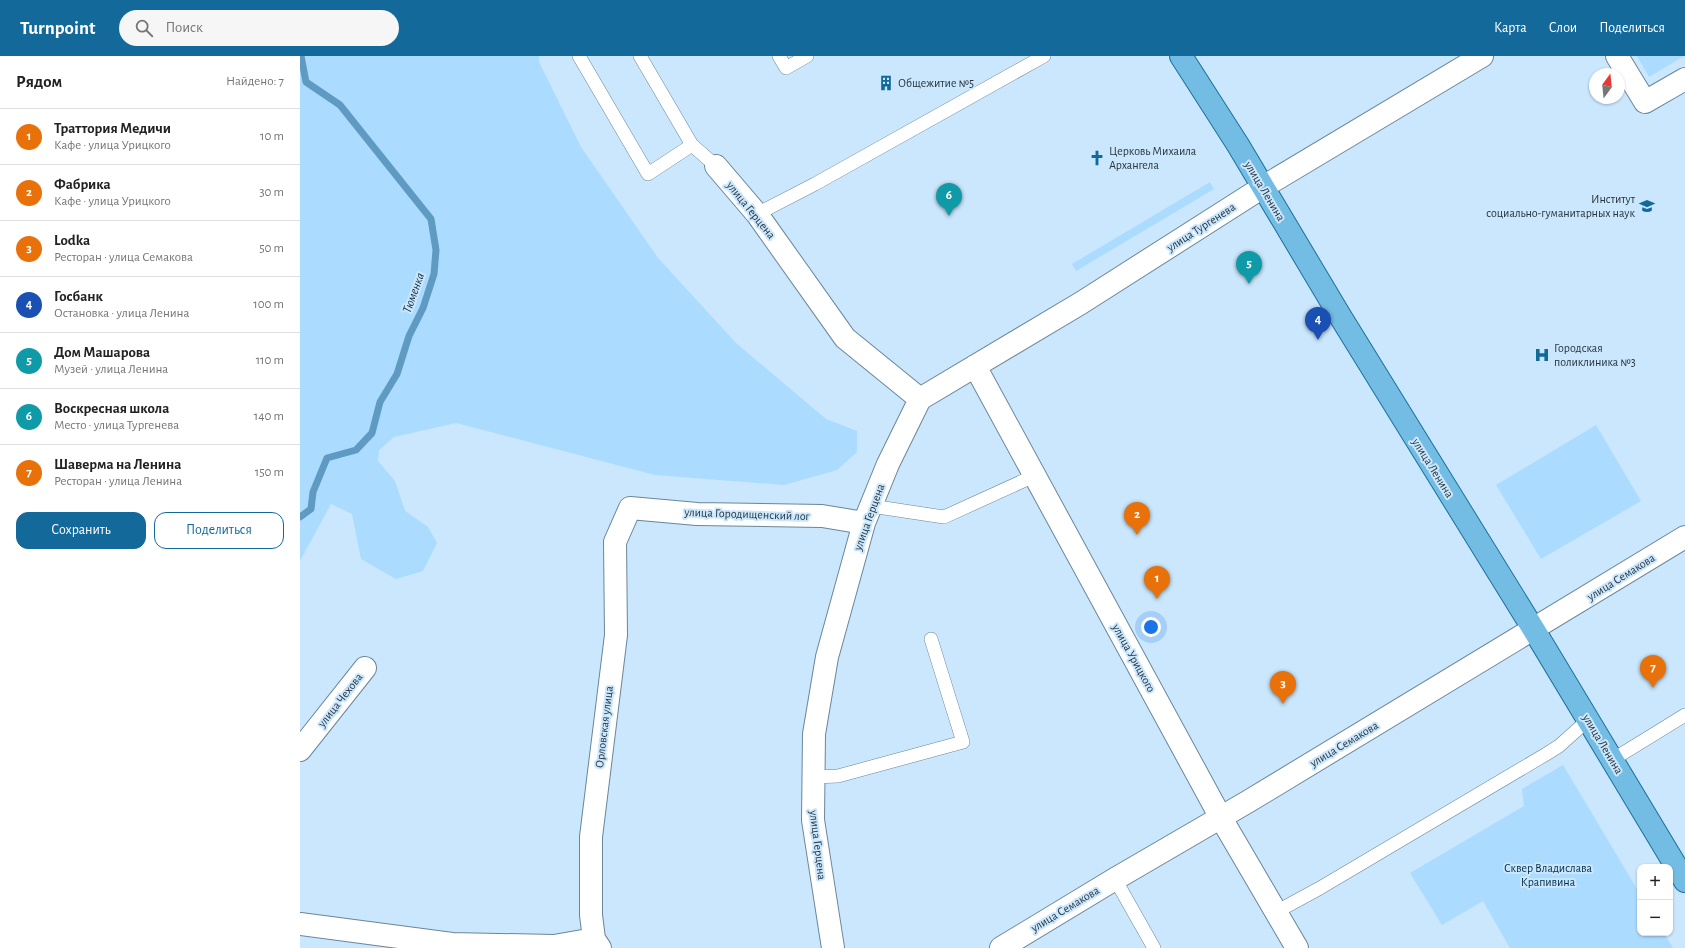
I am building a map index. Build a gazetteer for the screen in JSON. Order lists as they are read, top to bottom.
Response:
{
  "streets": {
    "main road": ["улица Ленина"],
    "street": [
      "улица Герцена",
      "улица Тургенева",
      "улица Городищенский лог",
      "улица Семакова",
      "улица Урицкого",
      "улица Чехова",
      "Орловская улица"
    ]
  },
  "crossings": [
    ["улица Ленина", "улица Тургенева"],
    ["улица Ленина", "улица Семакова"],
    ["улица Герцена", "улица Тургенева"],
    ["улица Герцена", "улица Городищенский лог"],
    ["улица Тургенева", "улица Урицкого"],
    ["улица Городищенский лог", "Орловская улица"],
    ["улица Семакова", "улица Урицкого"]
  ],
  "water": ["Тюменка"],
  "parks": ["Сквер Владислава Крапивина"],
  "places": {
    "building": ["Общежитие №5"],
    "church": ["Церковь Михаила Архангела"],
    "school or university": ["Институт социально-гуманитарных наук"],
    "hospital": ["Городская поликлиника №3"]
  },
  "north": "top",
  "page": {
    "header": "Turnpoint",
    "search": "Поиск",
    "nav": ["Карта", "Слои", "Поделиться"],
    "heading": ["Рядом", "Найдено: 7"],
    "list": [
      {
        "mark": "1",
        "name": "Траттория Медичи",
        "note": "Кафе · улица Урицкого",
        "value": "10 m"
      },
      {
        "mark": "2",
        "name": "Фабрика",
        "note": "Кафе · улица Урицкого",
        "value": "30 m"
      },
      {
        "mark": "3",
        "name": "Lodka",
        "note": "Ресторан · улица Семакова",
        "value": "50 m"
      },
      {
        "mark": "4",
        "name": "Госбанк",
        "note": "Остановка · улица Ленина",
        "value": "100 m"
      },
      {
        "mark": "5",
        "name": "Дом Машарова",
        "note": "Музей · улица Ленина",
        "value": "110 m"
      },
      {
        "mark": "6",
        "name": "Воскресная школа",
        "note": "Место · улица Тургенева",
        "value": "140 m"
      },
      {
        "mark": "7",
        "name": "Шаверма на Ленина",
        "note": "Ресторан · улица Ленина",
        "value": "150 m"
      }
    ],
    "pins": [
      "6",
      "5",
      "4",
      "2",
      "1",
      "7",
      "3"
    ],
    "buttons": ["Сохранить", "Поделиться"],
    "map_buttons": ["+", "−"]
  }
}
